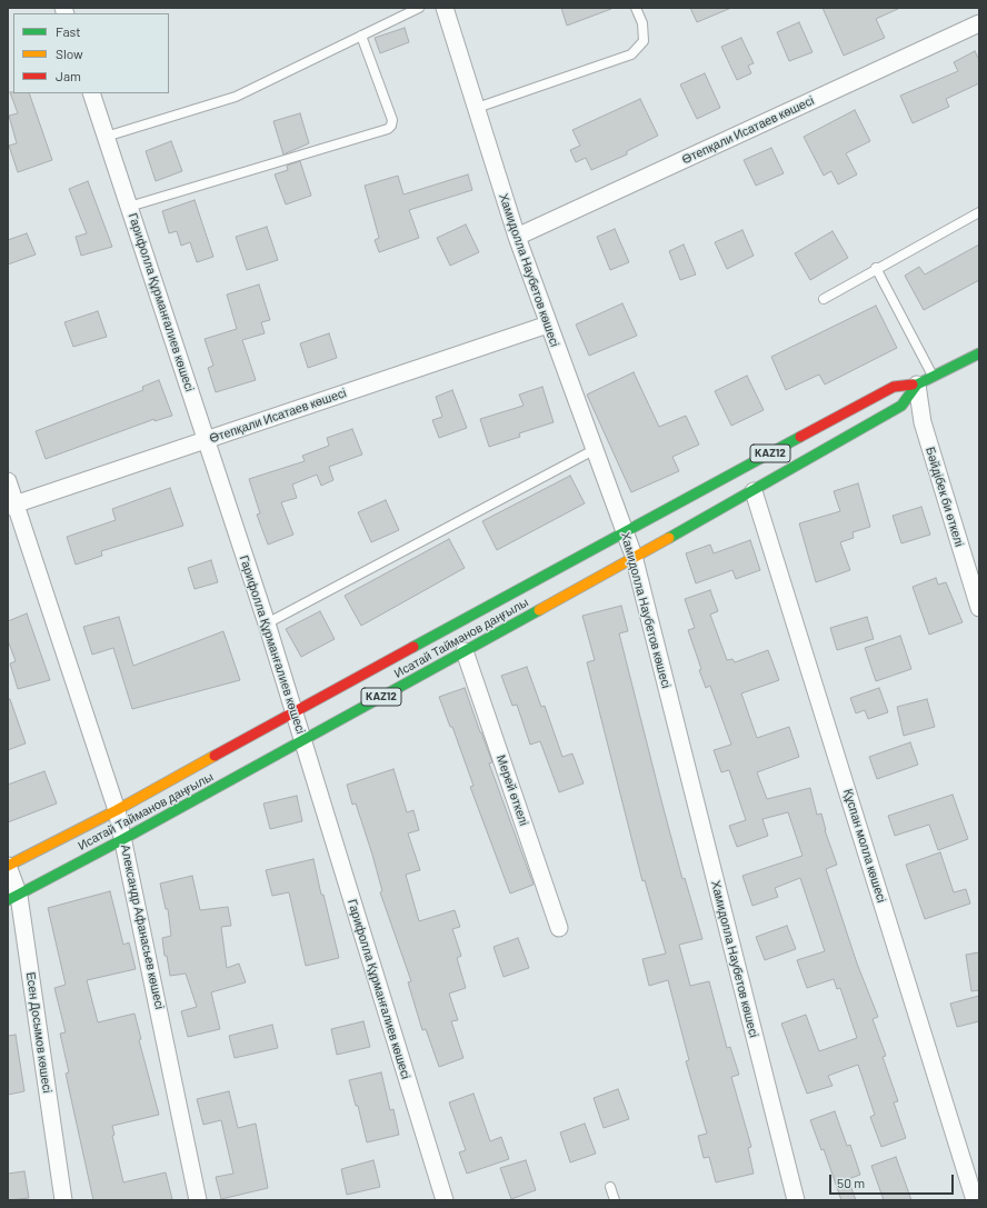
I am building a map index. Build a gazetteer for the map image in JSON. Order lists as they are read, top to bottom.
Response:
{
  "streets": {
    "main road": ["KAZ12", "Исатай Тайманов даңғылы"],
    "street": [
      "Өтепқали Исатаев көшесі",
      "Хамидолла Наубетов көшесі",
      "Гарифолла Құрманғалиев көшесі",
      "Бәйдібек би өткелі",
      "Мерей өткелі",
      "Құспан молла көшесі",
      "Александр Афанасьев көшесі",
      "Есен Досымов көшесі"
    ]
  },
  "crossings": [
    ["Өтепқали Исатаев көшесі", "Хамидолла Наубетов көшесі"],
    ["Өтепқали Исатаев көшесі", "Гарифолла Құрманғалиев көшесі"],
    ["Өтепқали Исатаев көшесі", "Александр Афанасьев көшесі"],
    ["Хамидолла Наубетов көшесі", "Исатай Тайманов даңғылы"],
    ["Гарифолла Құрманғалиев көшесі", "Исатай Тайманов даңғылы"],
    ["Бәйдібек би өткелі", "Исатай Тайманов даңғылы"],
    ["Исатай Тайманов даңғылы", "Мерей өткелі"],
    ["Исатай Тайманов даңғылы", "Құспан молла көшесі"],
    ["Исатай Тайманов даңғылы", "Александр Афанасьев көшесі"],
    ["Исатай Тайманов даңғылы", "Есен Досымов көшесі"]
  ],
  "legend": ["Fast", "Slow", "Jam"],
  "scale_bar": "50 m"
}
